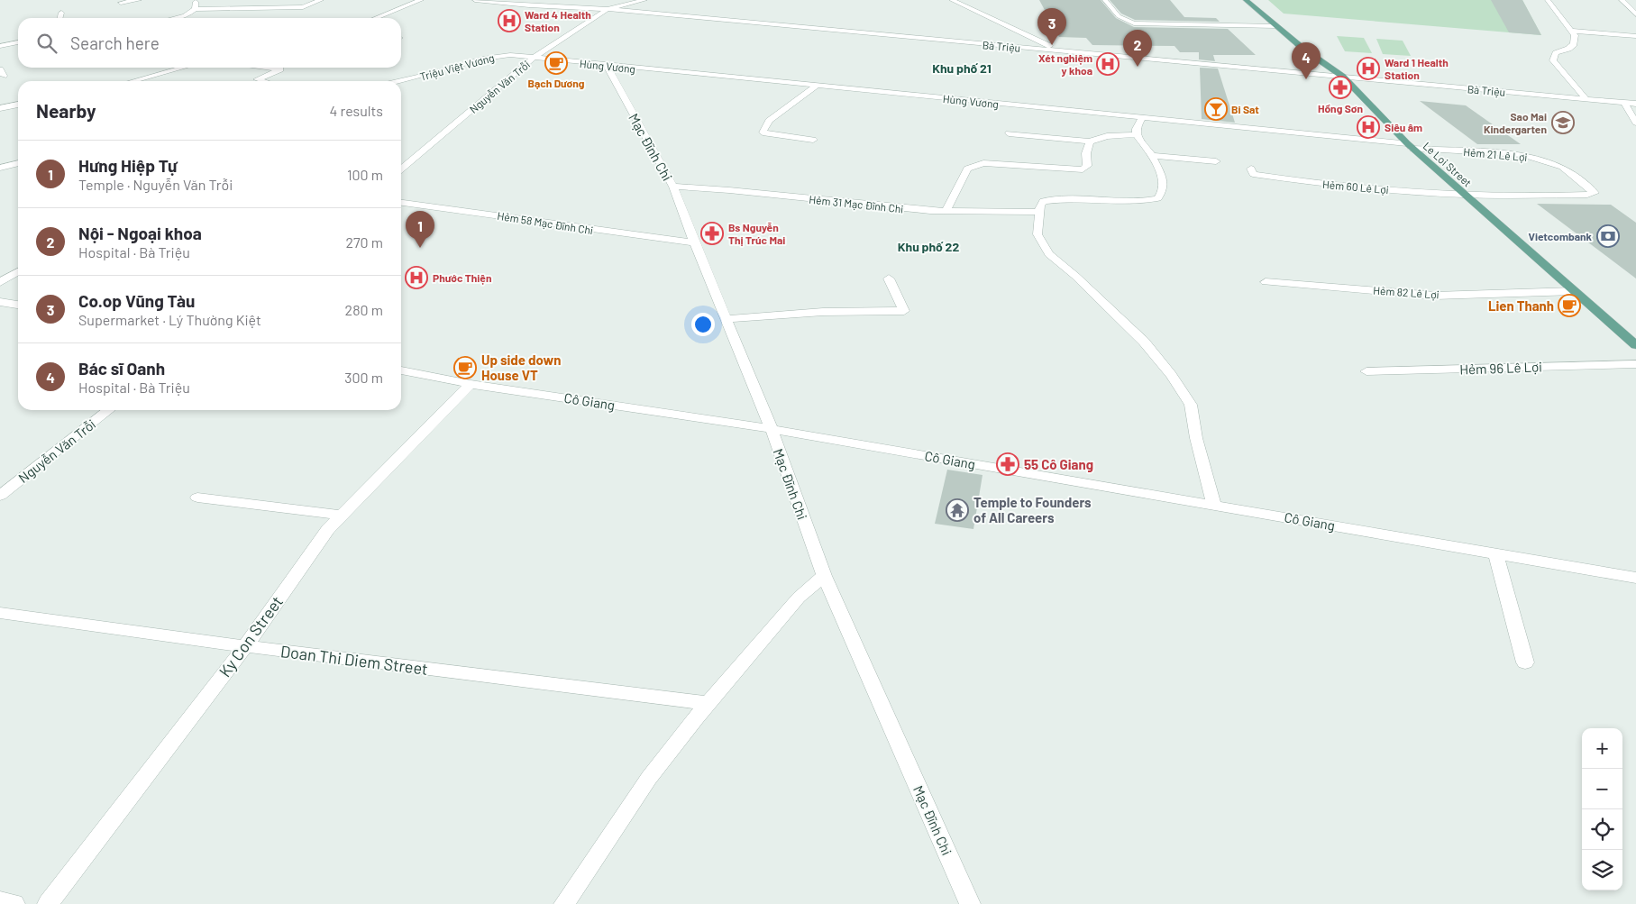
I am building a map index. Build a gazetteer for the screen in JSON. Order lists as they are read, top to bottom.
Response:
{
  "streets": {
    "main road": ["Le Loi Street"],
    "street": [
      "Bà Triệu",
      "Hùng Vương",
      "Triệu Việt Vương",
      "Nguyễn Văn Trỗi",
      "Mạc Đĩnh Chi",
      "Hẻm 21 Lê Lợi",
      "Hẻm 60 Lê Lợi",
      "Hẻm 31 Mạc Đĩnh Chi",
      "Hẻm 58 Mạc Đĩnh Chi",
      "Hẻm 82 Lê Lợi",
      "Hẻm 96 Lê Lợi",
      "Cô Giang",
      "Ky Con Street",
      "Doan Thi Diem Street"
    ]
  },
  "crossings": [
    ["Bà Triệu", "Nguyễn Văn Trỗi"],
    ["Bà Triệu", "Le Loi Street"],
    ["Hùng Vương", "Triệu Việt Vương"],
    ["Hùng Vương", "Nguyễn Văn Trỗi"],
    ["Hùng Vương", "Mạc Đĩnh Chi"],
    ["Hùng Vương", "Hẻm 21 Lê Lợi"],
    ["Hùng Vương", "Le Loi Street"],
    ["Triệu Việt Vương", "Nguyễn Văn Trỗi"],
    ["Mạc Đĩnh Chi", "Hẻm 31 Mạc Đĩnh Chi"],
    ["Mạc Đĩnh Chi", "Hẻm 58 Mạc Đĩnh Chi"],
    ["Mạc Đĩnh Chi", "Cô Giang"],
    ["Hẻm 21 Lê Lợi", "Le Loi Street"],
    ["Hẻm 21 Lê Lợi", "Hẻm 60 Lê Lợi"],
    ["Le Loi Street", "Hẻm 60 Lê Lợi"],
    ["Le Loi Street", "Hẻm 82 Lê Lợi"],
    ["Cô Giang", "Ky Con Street"],
    ["Ky Con Street", "Doan Thi Diem Street"]
  ],
  "districts": ["Khu phố 21", "Khu phố 22"],
  "places": {
    "hospital": [
      "Ward 4 Health Station",
      "Xét nghiệm y khoa",
      "Ward 1 Health Station",
      "Siêu âm",
      "Phước Thiện"
    ],
    "cafe": ["Bạch Dương", "Lien Thanh", "Up side down House VT"],
    "pharmacy": ["Hồng Sơn", "Bs Nguyễn Thị Trúc Mai", "55 Cô Giang"],
    "bar": ["Bi Sat"],
    "school or university": ["Sao Mai Kindergarten"],
    "bank": ["Vietcombank"],
    "temple": ["Temple to Founders of All Careers"]
  },
  "page": {
    "pins": [
      "3",
      "2",
      "4",
      "1"
    ],
    "search": "Search here",
    "heading": ["Nearby", "4 results"],
    "list": [
      {
        "mark": "1",
        "name": "Hưng Hiệp Tự",
        "note": "Temple · Nguyễn Văn Trỗi",
        "value": "100 m"
      },
      {
        "mark": "2",
        "name": "Nội - Ngoại khoa",
        "note": "Hospital · Bà Triệu",
        "value": "270 m"
      },
      {
        "mark": "3",
        "name": "Co.op Vũng Tàu",
        "note": "Supermarket · Lý Thường Kiệt",
        "value": "280 m"
      },
      {
        "mark": "4",
        "name": "Bác sĩ Oanh",
        "note": "Hospital · Bà Triệu",
        "value": "300 m"
      }
    ],
    "map_buttons": ["+", "−"]
  }
}
